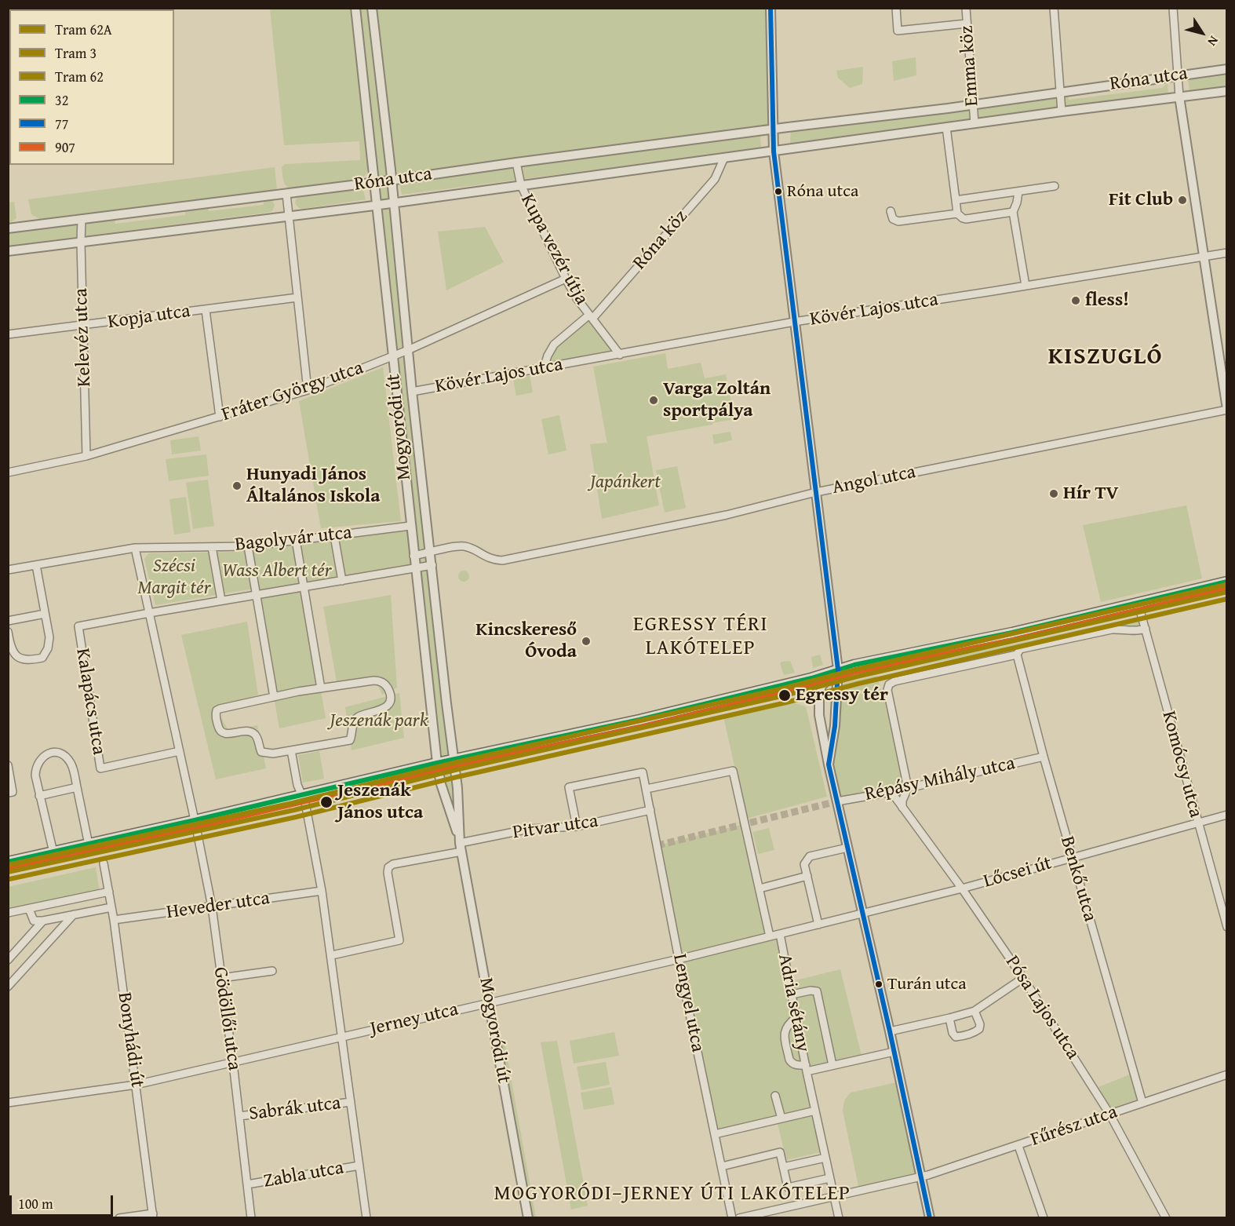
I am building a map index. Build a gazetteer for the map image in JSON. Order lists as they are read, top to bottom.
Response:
{
  "streets": {
    "street": [
      "Emma köz",
      "Róna utca",
      "Róna köz",
      "Kupa vezér útja",
      "Kövér Lajos utca",
      "Kopja utca",
      "Kelevéz utca",
      "Fráter György utca",
      "Mogyoródi út",
      "Angol utca",
      "Bagolyvár utca",
      "Kalapács utca",
      "Komócsy utca",
      "Répásy Mihály utca",
      "Pitvar utca",
      "Lőcsei út",
      "Benkő utca",
      "Heveder utca",
      "Lengyel utca",
      "Adria sétány",
      "Pósa Lajos utca",
      "Gödöllői utca",
      "Jerney utca",
      "Bonyhádi út",
      "Sabrák utca",
      "Fűrész utca",
      "Zabla utca"
    ]
  },
  "crossings": [
    ["Emma köz", "Róna utca"],
    ["Róna utca", "Róna köz"],
    ["Róna utca", "Kupa vezér útja"],
    ["Róna utca", "Kelevéz utca"],
    ["Róna utca", "Mogyoródi út"],
    ["Róna köz", "Kupa vezér útja"],
    ["Róna köz", "Kövér Lajos utca"],
    ["Kupa vezér útja", "Kövér Lajos utca"],
    ["Kupa vezér útja", "Fráter György utca"],
    ["Kövér Lajos utca", "Mogyoródi út"],
    ["Kopja utca", "Kelevéz utca"],
    ["Kelevéz utca", "Fráter György utca"],
    ["Fráter György utca", "Mogyoródi út"],
    ["Mogyoródi út", "Angol utca"],
    ["Mogyoródi út", "Bagolyvár utca"],
    ["Mogyoródi út", "Pitvar utca"],
    ["Mogyoródi út", "Jerney utca"],
    ["Komócsy utca", "Lőcsei út"],
    ["Répásy Mihály utca", "Benkő utca"],
    ["Répásy Mihály utca", "Pósa Lajos utca"],
    ["Pitvar utca", "Lengyel utca"],
    ["Lőcsei út", "Benkő utca"],
    ["Lőcsei út", "Pósa Lajos utca"],
    ["Lőcsei út", "Jerney utca"],
    ["Benkő utca", "Fűrész utca"],
    ["Heveder utca", "Gödöllői utca"],
    ["Heveder utca", "Bonyhádi út"],
    ["Lengyel utca", "Jerney utca"],
    ["Adria sétány", "Jerney utca"],
    ["Adria sétány", "Fűrész utca"],
    ["Pósa Lajos utca", "Fűrész utca"],
    ["Gödöllői utca", "Jerney utca"],
    ["Gödöllői utca", "Sabrák utca"],
    ["Gödöllői utca", "Zabla utca"],
    ["Jerney utca", "Bonyhádi út"]
  ],
  "districts": ["KISZUGLÓ", "EGRESSY TÉRI LAKÓTELEP", "MOGYORÓDI–JERNEY ÚTI LAKÓTELEP"],
  "parks": [
    "Japánkert",
    "Szécsi Margit tér",
    "Wass Albert tér",
    "Jeszenák park"
  ],
  "places": [
    "Róna utca",
    "Fit Club",
    "fless!",
    "Varga Zoltán sportpálya",
    "Hunyadi János Általános Iskola",
    "Hír TV",
    "Kincskereső Óvoda",
    "Egressy tér",
    "Jeszenák János utca",
    "Turán utca"
  ],
  "lines": [
    "transit line 77",
    "transit line 32",
    "tram line 62",
    "transit line 907",
    "tram line 62A",
    "tram line 3"
  ],
  "legend": [
    "Tram 62A",
    "Tram 3",
    "Tram 62",
    "32",
    "77",
    "907"
  ],
  "scale_bar": "100 m",
  "north": "bottom right"
}
